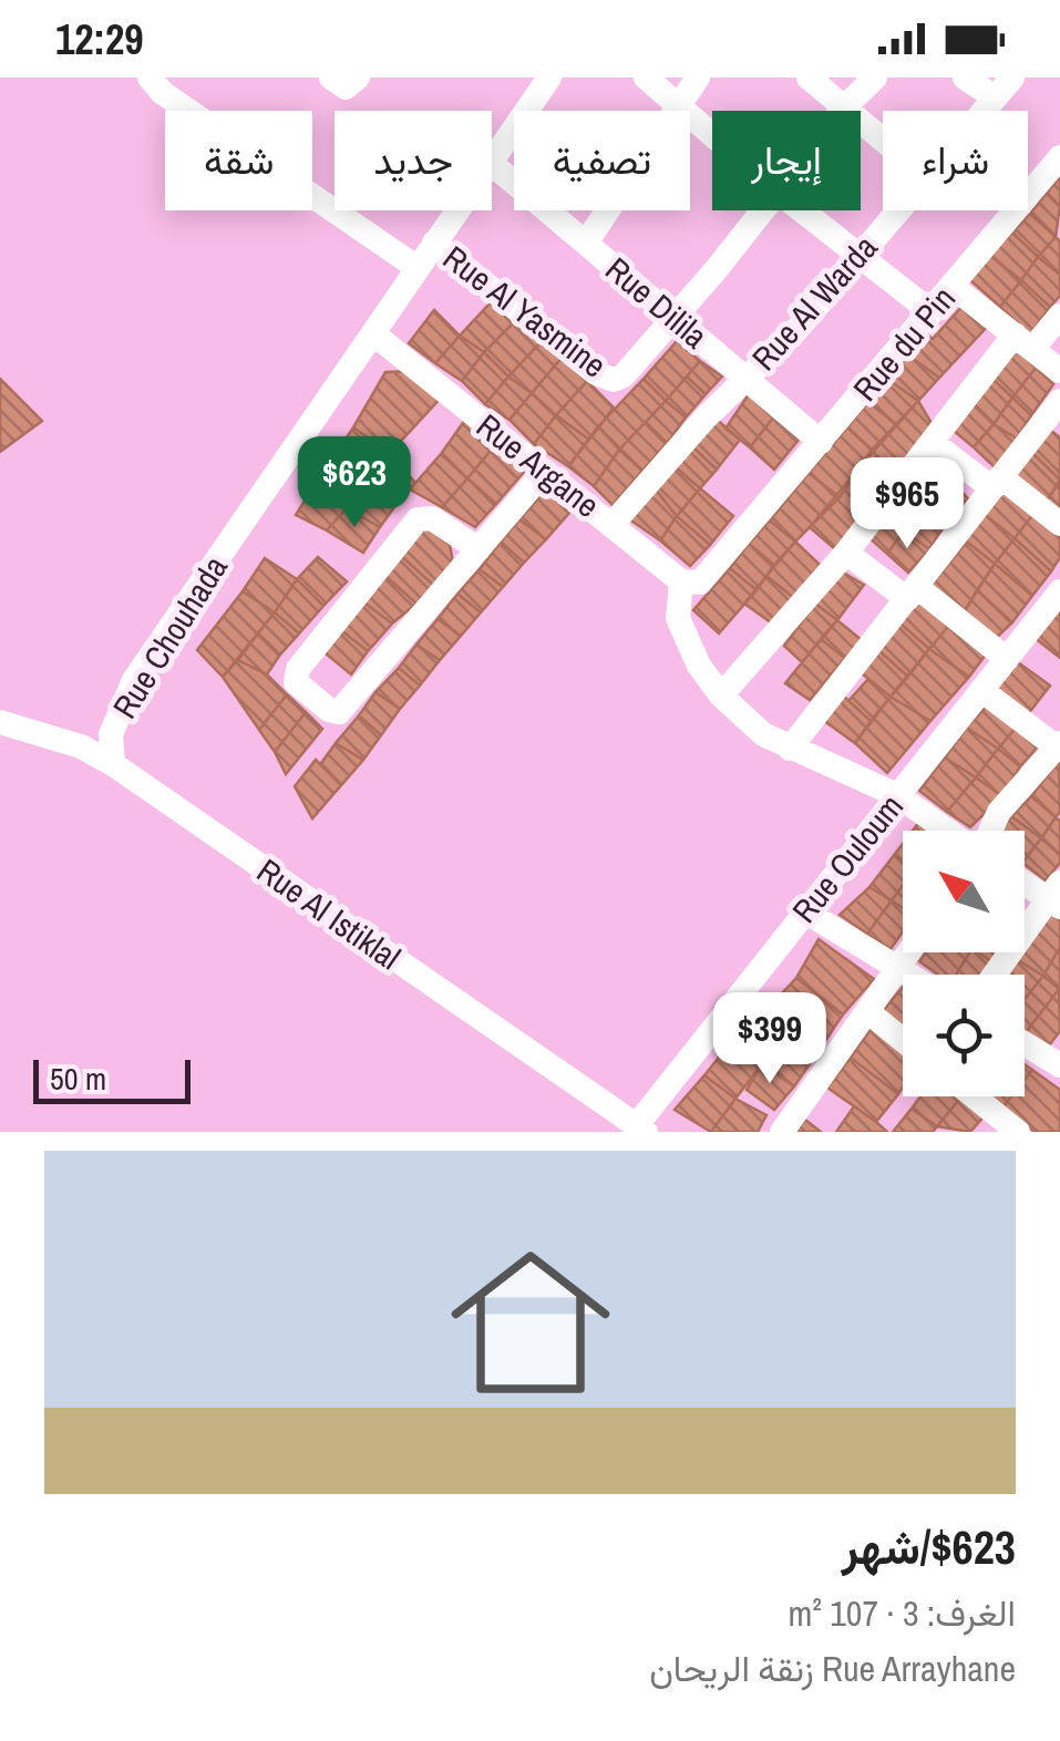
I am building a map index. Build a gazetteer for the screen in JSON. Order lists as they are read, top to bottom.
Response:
{
  "streets": {
    "street": [
      "Rue Dilila",
      "Rue Al Warda",
      "Rue Al Yasmine",
      "Rue du Pin",
      "Rue Argane",
      "Rue Chouhada",
      "Rue Ouloum",
      "Rue Al Istiklal"
    ]
  },
  "crossings": [
    ["Rue Dilila", "Rue Al Warda"],
    ["Rue Dilila", "Rue Al Yasmine"],
    ["Rue Dilila", "Rue du Pin"],
    ["Rue Dilila", "Rue Chouhada"],
    ["Rue Al Warda", "Rue Argane"],
    ["Rue Al Yasmine", "Rue Chouhada"],
    ["Rue du Pin", "Rue Argane"],
    ["Rue Argane", "Rue Chouhada"],
    ["Rue Chouhada", "Rue Al Istiklal"],
    ["Rue Ouloum", "Rue Al Istiklal"]
  ],
  "scale_bar": "50 m",
  "north": "top left",
  "page": {
    "status": "12:29",
    "chip": [
      "شراء",
      "إيجار",
      "تصفية",
      "جديد",
      "شقة"
    ],
    "price": ["$623", "$965", "$399"],
    "scale": "50 m",
    "list": [
      {
        "name": "$623/شهر",
        "note": "الغرف: 3 · 107 m² · Rue Arrayhane زنقة الريحان"
      }
    ]
  }
}
